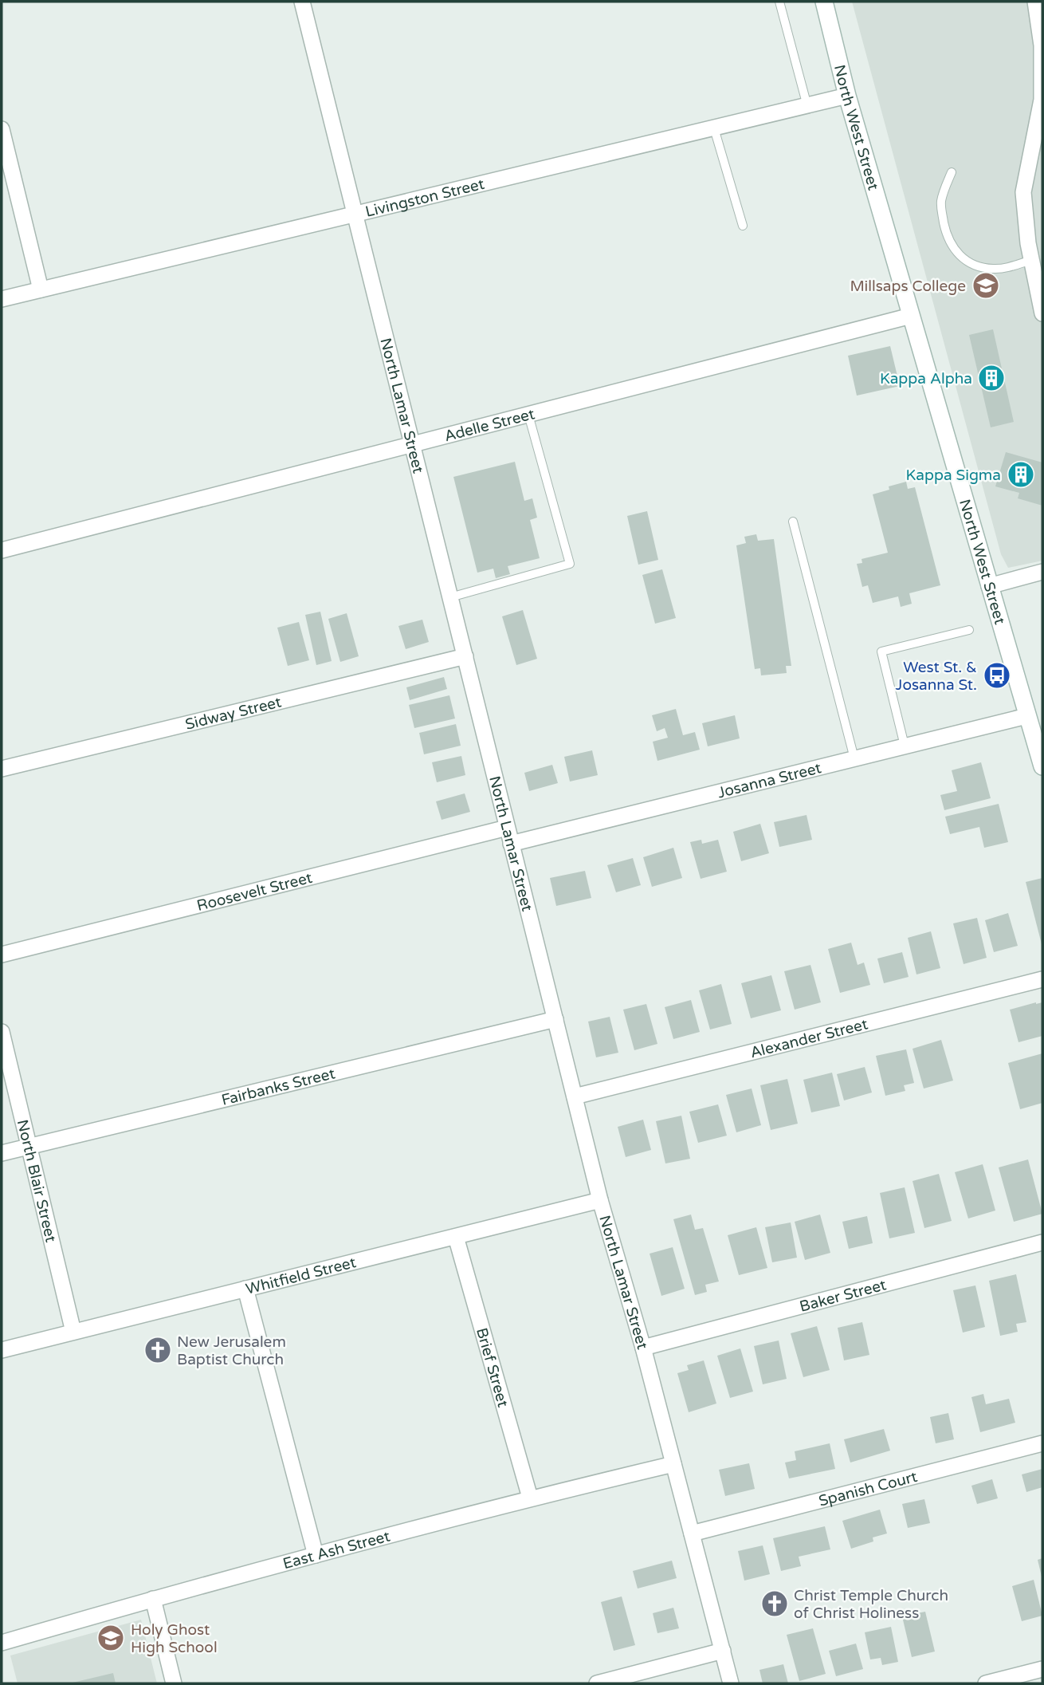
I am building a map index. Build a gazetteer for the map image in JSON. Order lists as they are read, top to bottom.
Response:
{
  "streets": {
    "street": [
      "North West Street",
      "Livingston Street",
      "North Lamar Street",
      "Adelle Street",
      "Sidway Street",
      "Josanna Street",
      "Roosevelt Street",
      "Alexander Street",
      "Fairbanks Street",
      "North Blair Street",
      "Whitfield Street",
      "Baker Street",
      "Brief Street",
      "Spanish Court",
      "East Ash Street"
    ]
  },
  "crossings": [
    ["North West Street", "Livingston Street"],
    ["North West Street", "Adelle Street"],
    ["North West Street", "Josanna Street"],
    ["Livingston Street", "North Lamar Street"],
    ["North Lamar Street", "Adelle Street"],
    ["North Lamar Street", "Sidway Street"],
    ["North Lamar Street", "Josanna Street"],
    ["North Lamar Street", "Roosevelt Street"],
    ["North Lamar Street", "Alexander Street"],
    ["North Lamar Street", "Fairbanks Street"],
    ["North Lamar Street", "Whitfield Street"],
    ["North Lamar Street", "Baker Street"],
    ["North Lamar Street", "Spanish Court"],
    ["North Lamar Street", "East Ash Street"],
    ["Fairbanks Street", "North Blair Street"],
    ["North Blair Street", "Whitfield Street"],
    ["Whitfield Street", "Brief Street"],
    ["Brief Street", "East Ash Street"]
  ],
  "places": {
    "school or university": ["Millsaps College", "Holy Ghost High School"],
    "building": ["Kappa Alpha", "Kappa Sigma"],
    "bus stop": ["West St. & Josanna St."],
    "church": ["New Jerusalem Baptist Church", "Christ Temple Church of Christ Holiness"]
  }
}
